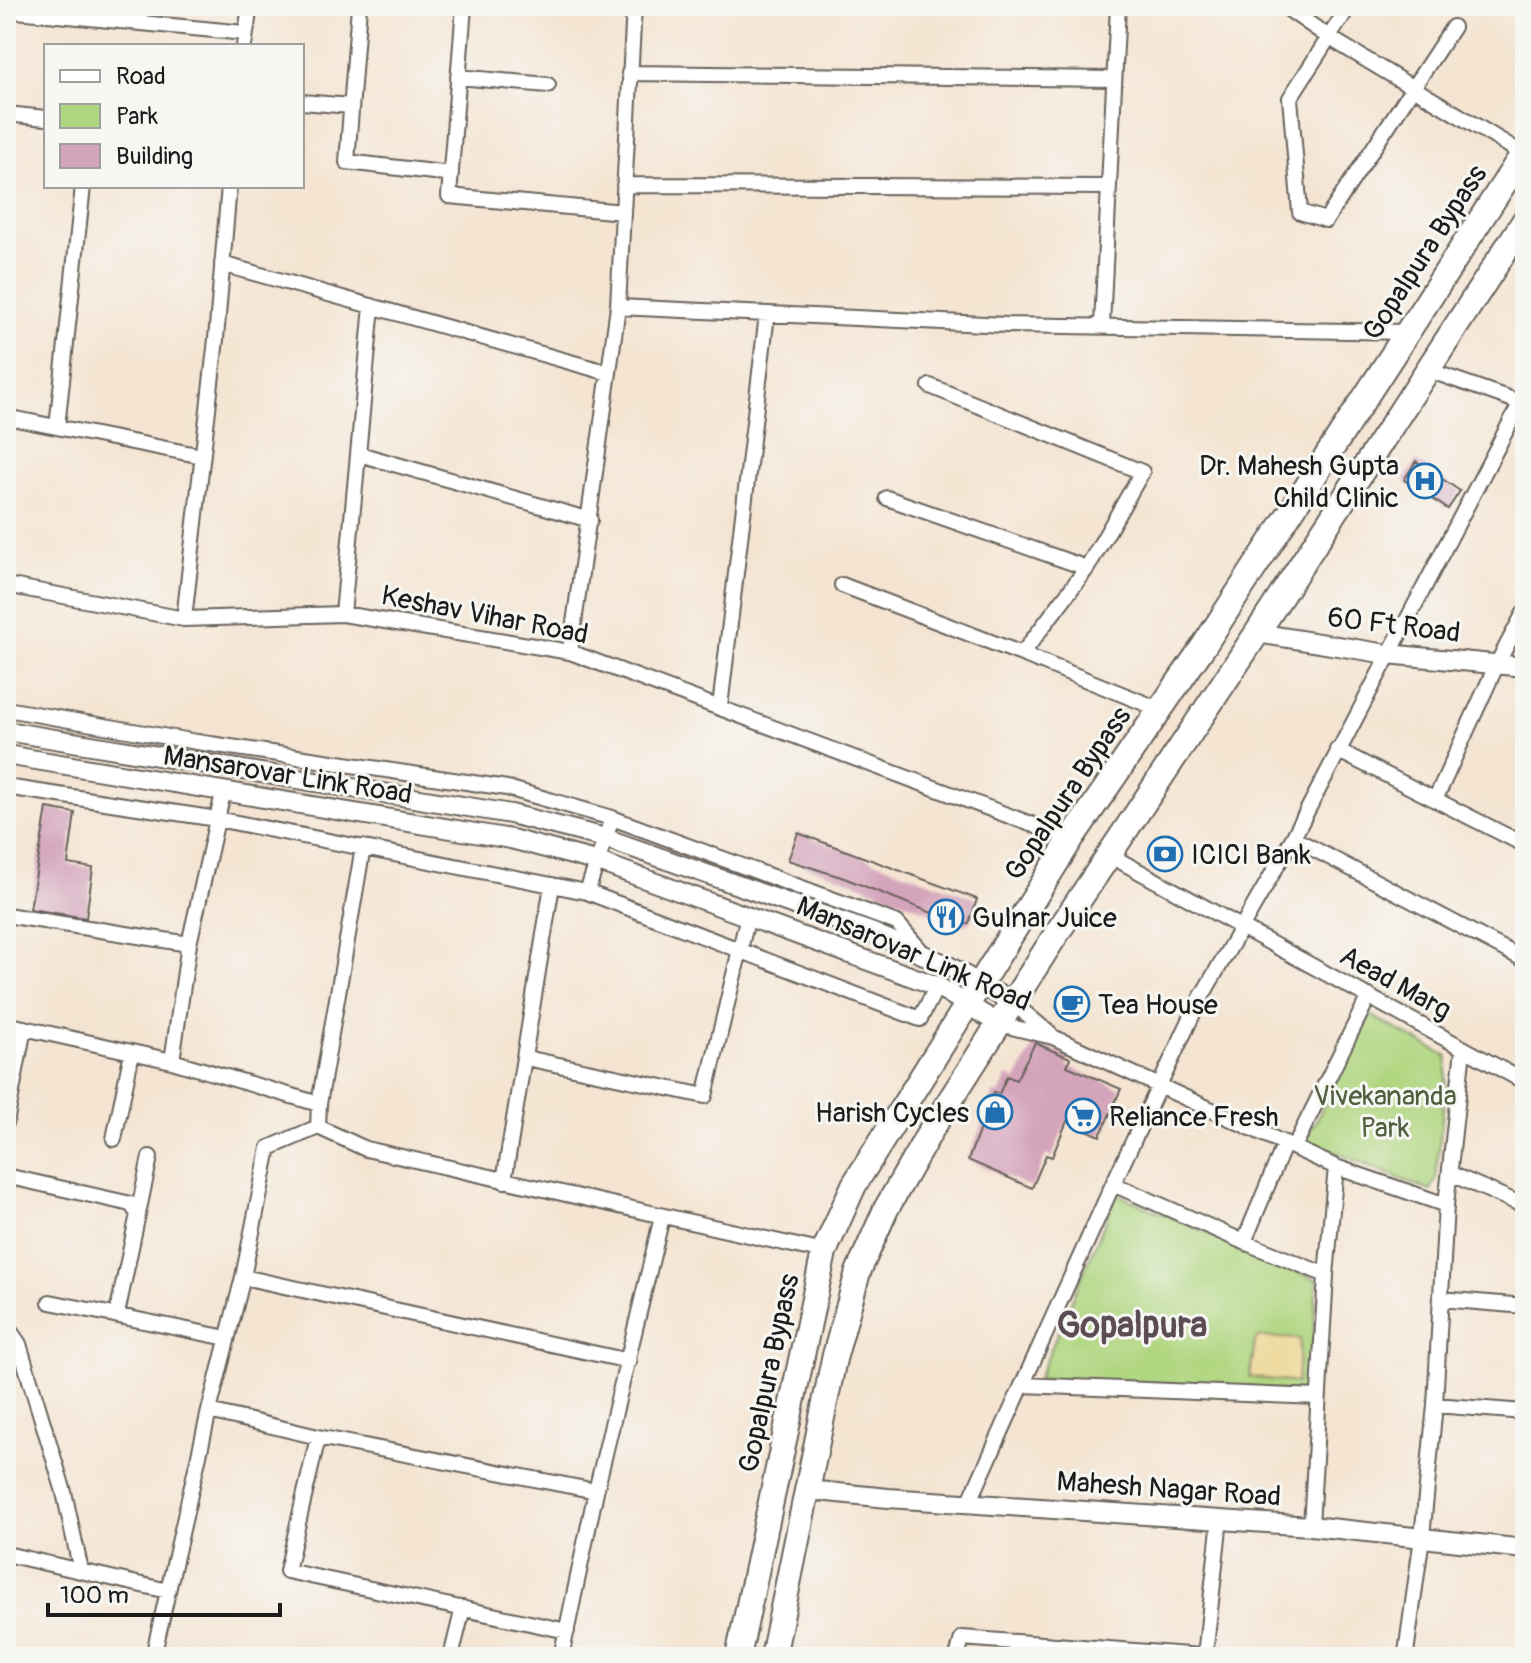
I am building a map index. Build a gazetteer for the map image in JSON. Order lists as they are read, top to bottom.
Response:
{
  "streets": {
    "main road": ["Gopalpura Bypass"],
    "street": [
      "Keshav Vihar Road",
      "60 Ft Road",
      "Mansarovar Link Road",
      "Aead Marg",
      "Mahesh Nagar Road"
    ]
  },
  "crossings": [
    ["Gopalpura Bypass", "Keshav Vihar Road"],
    ["Gopalpura Bypass", "Mansarovar Link Road"]
  ],
  "districts": ["Gopalpura"],
  "parks": ["Vivekananda Park"],
  "places": {
    "hospital": ["Dr. Mahesh Gupta Child Clinic"],
    "bank": ["ICICI Bank"],
    "restaurant": ["Gulnar Juice"],
    "cafe": ["Tea House"],
    "shop": ["Harish Cycles"],
    "supermarket": ["Reliance Fresh"]
  },
  "legend": ["Road", "Park", "Building"],
  "scale_bar": "100 m"
}
